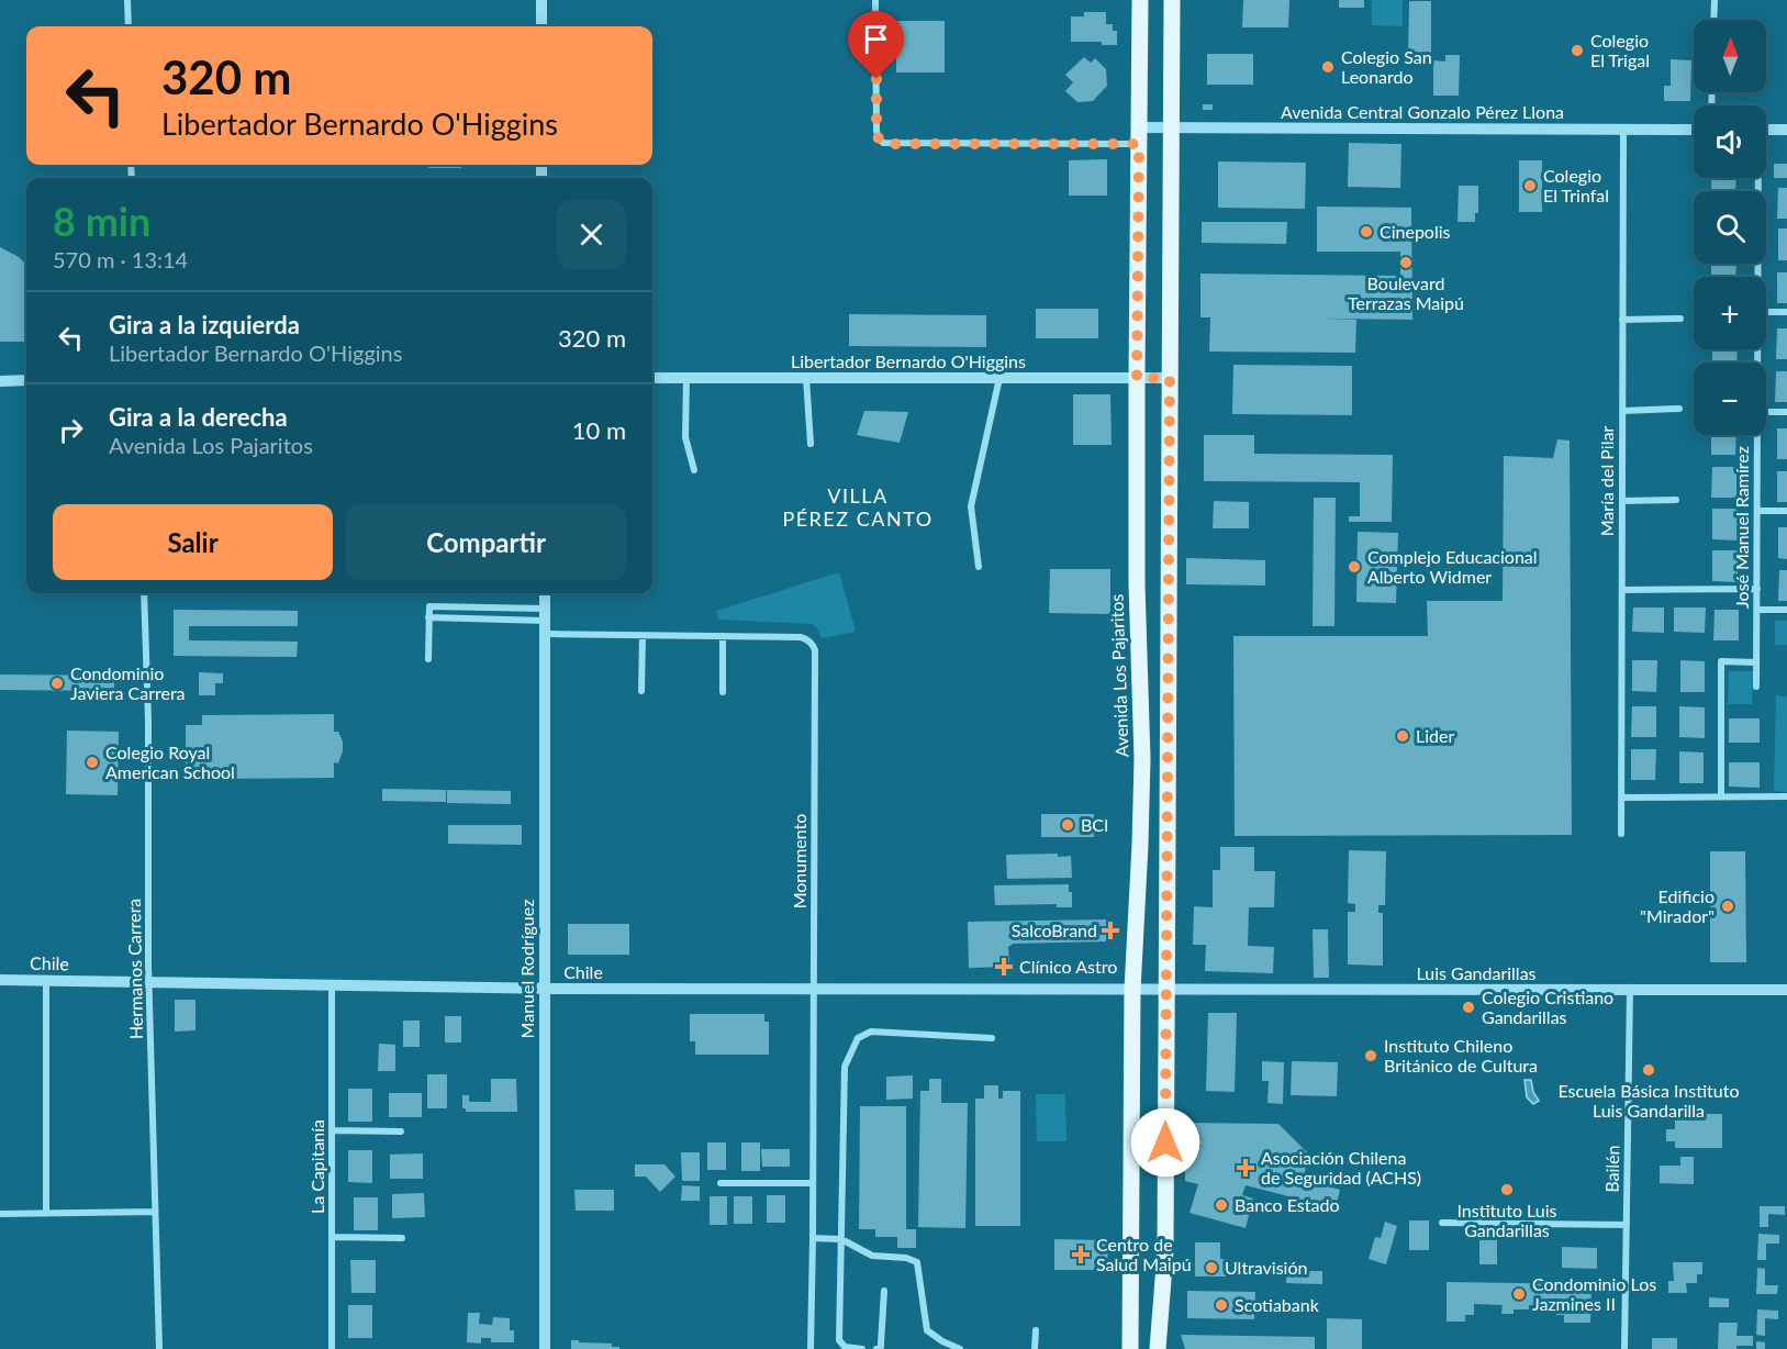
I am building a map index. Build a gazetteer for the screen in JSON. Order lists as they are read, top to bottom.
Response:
{
  "streets": {
    "main road": ["Avenida Los Pajaritos"],
    "street": [
      "Avenida Central Gonzalo Pérez Llona",
      "Libertador Bernardo O'Higgins",
      "María del Pilar",
      "José Manuel Ramírez",
      "Monumento",
      "Chile",
      "Hermanos Carrera",
      "Manuel Rodríguez",
      "Luis Gandarillas",
      "La Capitanía",
      "Bailén"
    ]
  },
  "crossings": [
    ["Avenida Central Gonzalo Pérez Llona", "María del Pilar"],
    ["Avenida Central Gonzalo Pérez Llona", "Avenida Los Pajaritos"],
    ["Libertador Bernardo O'Higgins", "Avenida Los Pajaritos"],
    ["Avenida Los Pajaritos", "Chile"],
    ["Monumento", "Chile"],
    ["Monumento", "Manuel Rodríguez"],
    ["Chile", "Hermanos Carrera"],
    ["Chile", "Manuel Rodríguez"],
    ["Chile", "Luis Gandarillas"],
    ["Chile", "La Capitanía"],
    ["Luis Gandarillas", "Bailén"]
  ],
  "districts": ["VILLA PÉREZ CANTO"],
  "places": {
    "other": [
      "Colegio El Trigal",
      "Colegio San Leonardo",
      "Colegio El Trinfal",
      "Cinepolis",
      "Boulevard Terrazas Maipú",
      "Complejo Educacional Alberto Widmer",
      "Condominio Javiera Carrera",
      "Lider",
      "Colegio Royal American School",
      "BCI",
      "Edificio \"Mirador\"",
      "Colegio Cristiano Gandarillas",
      "Instituto Chileno Británico de Cultura",
      "Escuela Básica Instituto Luis Gandarilla",
      "Instituto Luis Gandarillas",
      "Banco Estado",
      "Ultravisión",
      "Condominio Los Jazmines II",
      "Scotiabank"
    ],
    "health": [
      "SalcoBrand",
      "Clínico Astro",
      "Asociación Chilena de Seguridad (ACHS)",
      "Centro de Salud Maipú"
    ]
  },
  "north": "top",
  "page": {
    "map_buttons": ["+", "−"],
    "turn": ["320 m", "Libertador Bernardo O'Higgins"],
    "heading": ["8 min", "570 m · 13:14"],
    "list": [
      {
        "name": "Gira a la izquierda",
        "note": "Libertador Bernardo O'Higgins",
        "value": "320 m"
      },
      {
        "name": "Gira a la derecha",
        "note": "Avenida Los Pajaritos",
        "value": "10 m"
      }
    ],
    "buttons": ["Salir", "Compartir"]
  }
}
